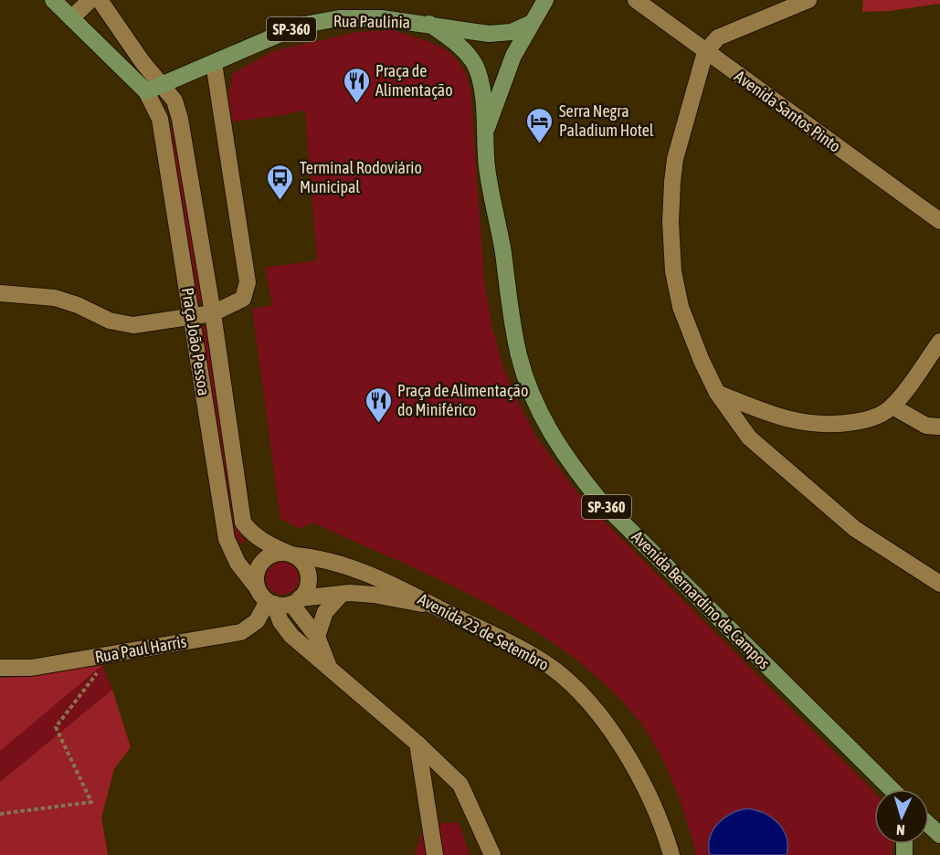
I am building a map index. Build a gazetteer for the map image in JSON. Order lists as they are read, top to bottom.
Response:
{
  "streets": {
    "main road": ["Rua Paulínia", "SP-360", "Avenida Bernardino de Campos"],
    "street": [
      "Avenida Santos Pinto",
      "Praça João Pessoa",
      "Avenida 23 de Setembro",
      "Rua Paul Harris"
    ]
  },
  "crossings": [
    ["Rua Paulínia", "SP-360"],
    ["Rua Paulínia", "Praça João Pessoa"],
    ["Rua Paulínia", "Avenida Bernardino de Campos"],
    ["SP-360", "Praça João Pessoa"],
    ["SP-360", "Avenida Bernardino de Campos"],
    ["Praça João Pessoa", "Avenida 23 de Setembro"],
    ["Praça João Pessoa", "Rua Paul Harris"],
    ["Avenida 23 de Setembro", "Rua Paul Harris"]
  ],
  "places": {
    "restaurant": ["Praça de Alimentação", "Praça de Alimentação do Miniférico"],
    "hotel": ["Serra Negra Paladium Hotel"],
    "bus stop": ["Terminal Rodoviário Municipal"]
  },
  "north": "bottom"
}
